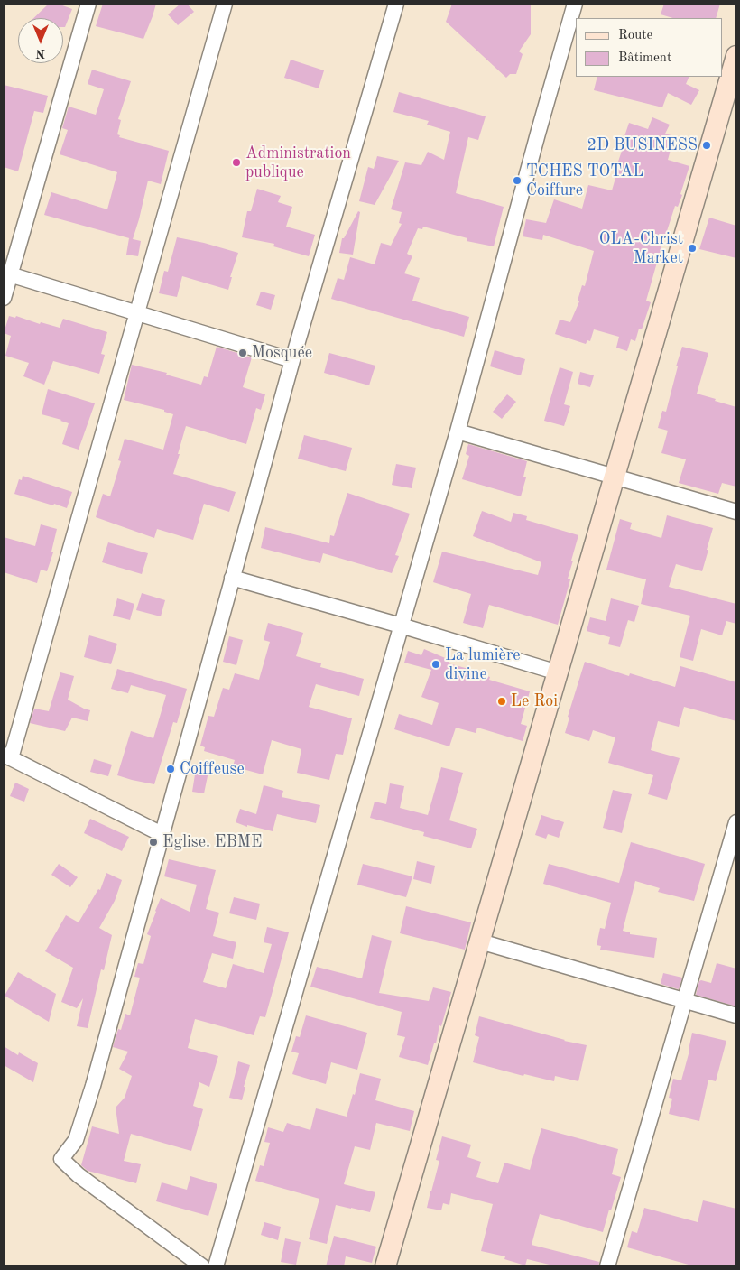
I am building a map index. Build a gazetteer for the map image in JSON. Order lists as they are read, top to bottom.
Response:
{
  "places": [
    "2D BUSINESS",
    "Administration publique",
    "TCHES TOTAL Coiffure",
    "OLA-Christ Market",
    "Mosquée",
    "La lumière divine",
    "Le Roi",
    "Coiffeuse",
    "Eglise. EBME"
  ],
  "legend": ["Route", "Bâtiment"],
  "north": "bottom"
}
